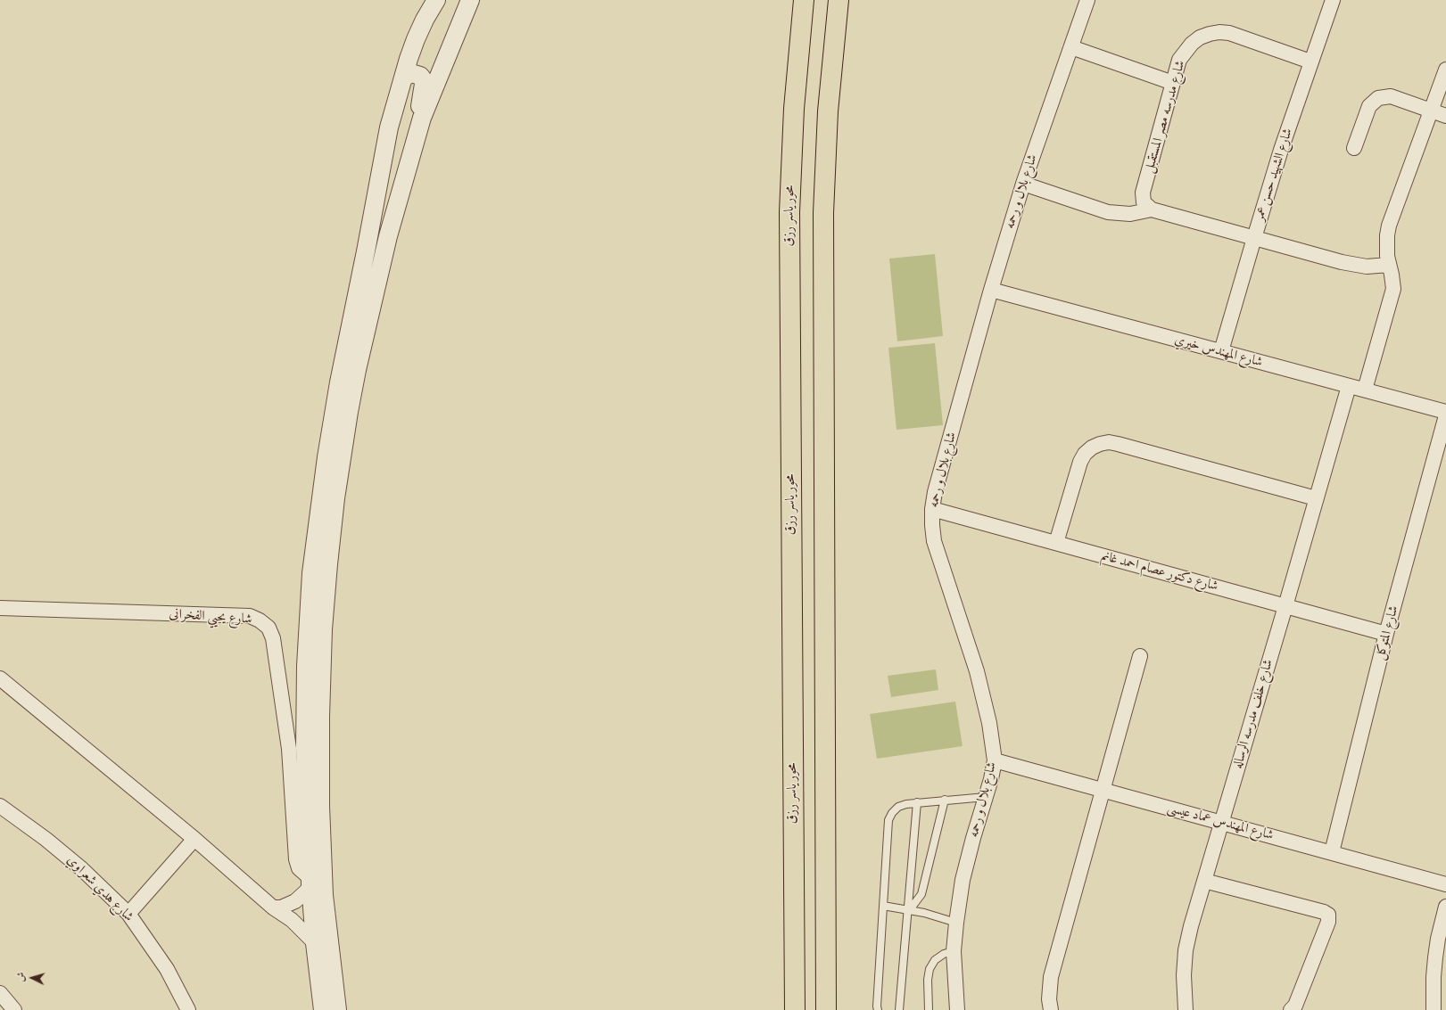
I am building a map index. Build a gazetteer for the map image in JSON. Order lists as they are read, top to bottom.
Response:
{
  "streets": {
    "main road": ["محور ياسر رزق"],
    "street": [
      "شارع مدرسه مصر المستقبل",
      "شارع الشهيد حسن عمر",
      "شارع بلال و رحمه",
      "شارع المهندس خيري",
      "شارع دكتور عصام احمد غانم",
      "شارع يحيي الفخرانى",
      "شارع المتوكل",
      "شارع خلف مدرسه الرساله",
      "شارع المهندس عماد عيسى",
      "شارع هدي شعراوي"
    ]
  },
  "crossings": [
    ["شارع مدرسه مصر المستقبل", "شارع الشهيد حسن عمر"],
    ["شارع الشهيد حسن عمر", "شارع المهندس خيري"],
    ["شارع بلال و رحمه", "شارع المهندس خيري"],
    ["شارع بلال و رحمه", "شارع دكتور عصام احمد غانم"],
    ["شارع بلال و رحمه", "شارع المهندس عماد عيسى"],
    ["شارع المهندس خيري", "شارع خلف مدرسه الرساله"],
    ["شارع دكتور عصام احمد غانم", "شارع المتوكل"],
    ["شارع دكتور عصام احمد غانم", "شارع خلف مدرسه الرساله"],
    ["شارع المتوكل", "شارع المهندس عماد عيسى"],
    ["شارع خلف مدرسه الرساله", "شارع المهندس عماد عيسى"]
  ],
  "north": "left"
}
